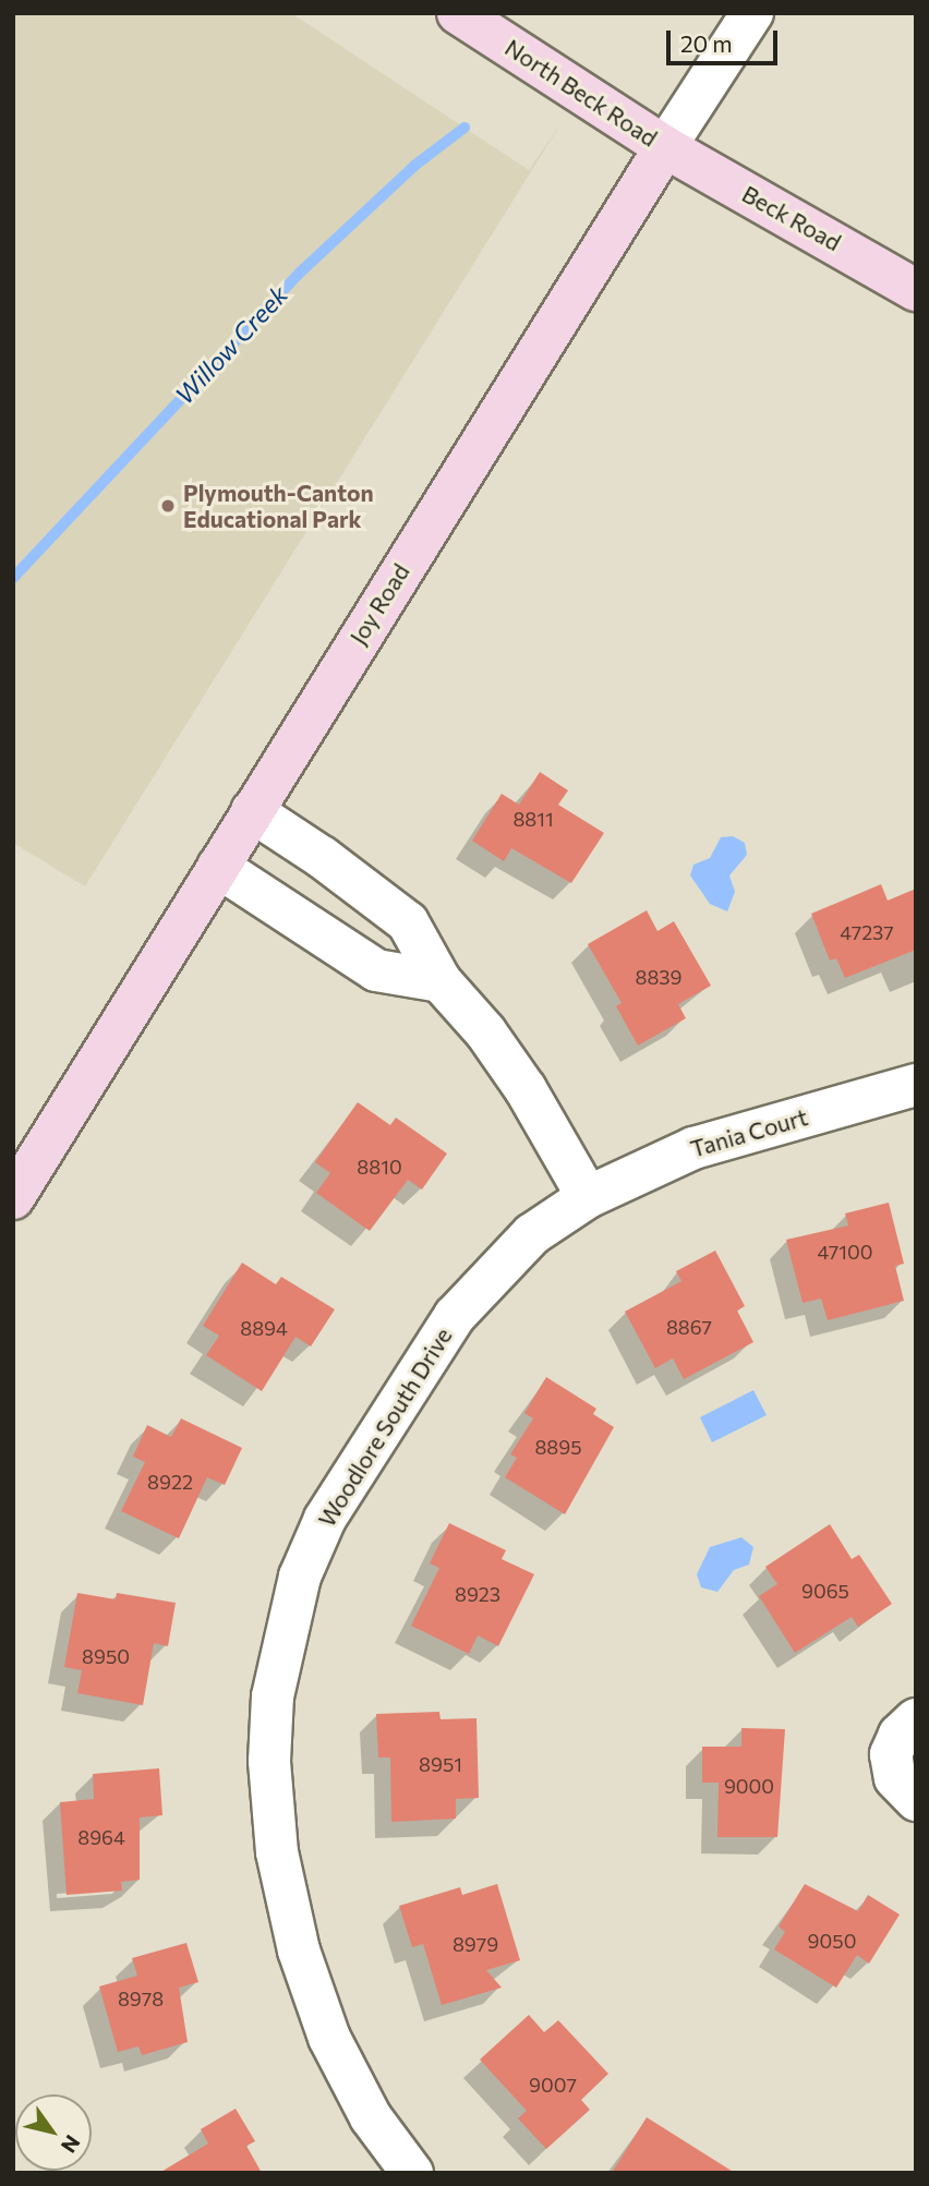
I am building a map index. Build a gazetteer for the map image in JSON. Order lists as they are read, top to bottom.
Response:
{
  "streets": {
    "street": [
      "North Beck Road",
      "Beck Road",
      "Joy Road",
      "Tania Court",
      "Woodlore South Drive"
    ]
  },
  "crossings": [
    ["North Beck Road", "Beck Road"],
    ["North Beck Road", "Joy Road"],
    ["Beck Road", "Joy Road"],
    ["Tania Court", "Woodlore South Drive"]
  ],
  "water": ["Willow Creek"],
  "places": ["Plymouth-Canton Educational Park"],
  "house_numbers": [
    "8811",
    "47237",
    "8839",
    "8810",
    "47100",
    "8867",
    "8894",
    "8895",
    "8922",
    "9065",
    "8923",
    "8950",
    "8951",
    "9000",
    "8964",
    "9050",
    "8979",
    "8978",
    "9007"
  ],
  "scale_bar": "20 m",
  "north": "bottom right"
}
